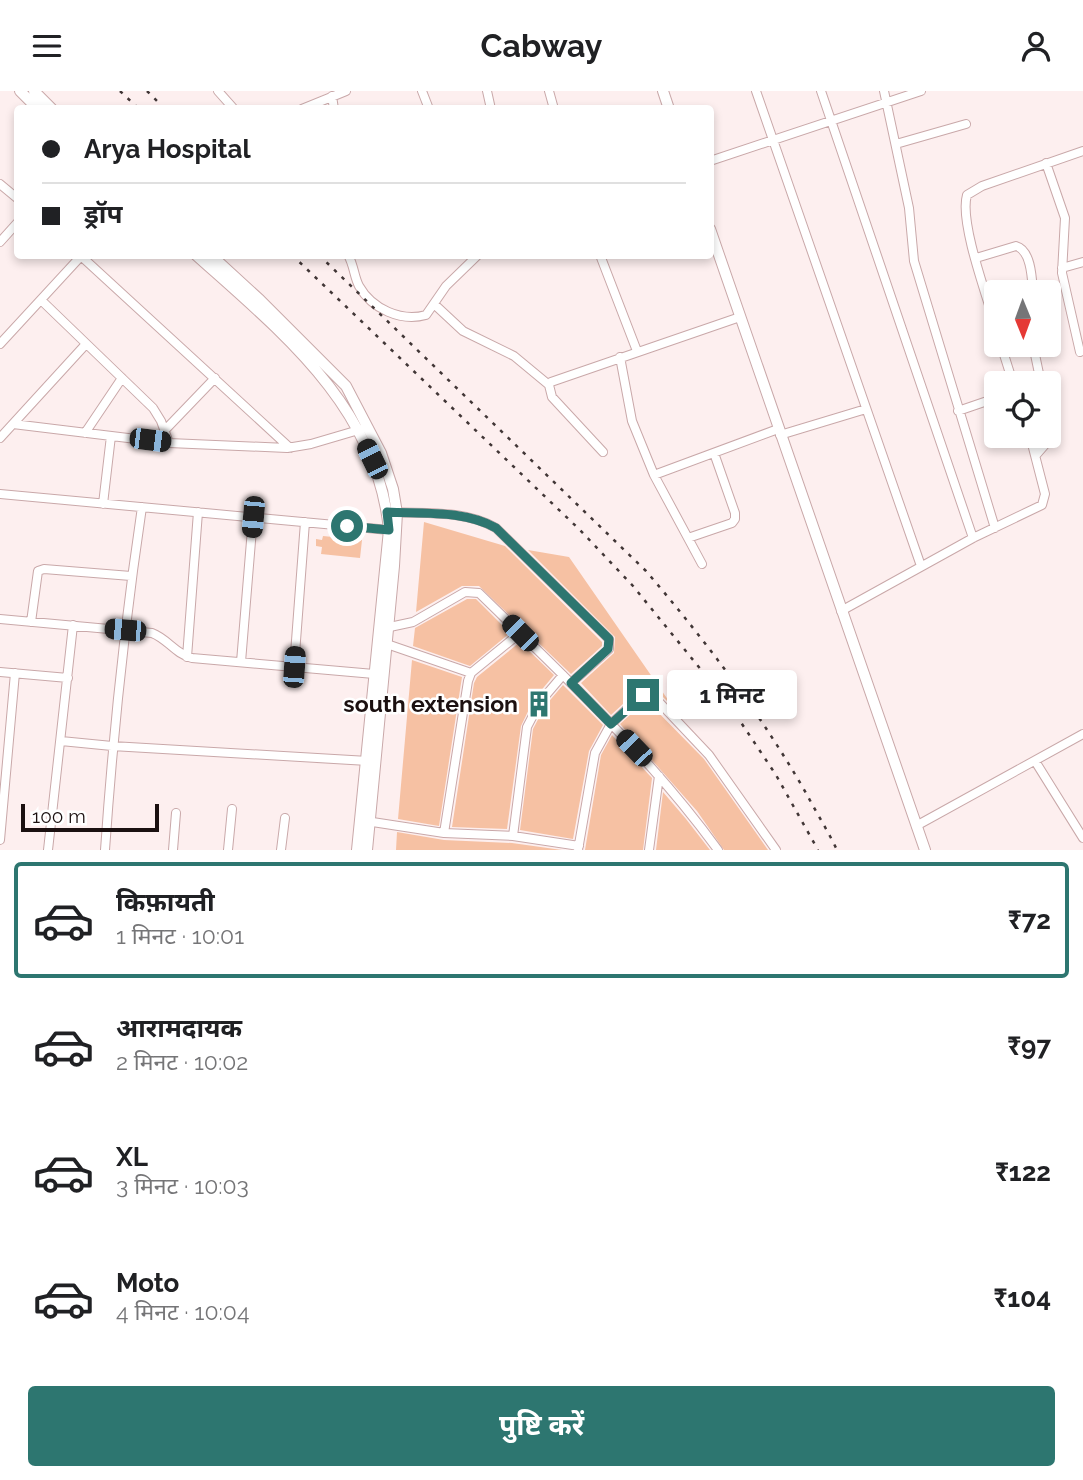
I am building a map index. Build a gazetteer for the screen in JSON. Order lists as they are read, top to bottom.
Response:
{
  "places": {
    "building": ["south extension"]
  },
  "scale_bar": "100 m",
  "north": "bottom",
  "page": {
    "header": "Cabway",
    "banner": ["Arya Hospital", "ड्रॉप"],
    "bubble": "1 मिनट",
    "scale": "100 m",
    "list": [
      {
        "name": "किफ़ायती",
        "note": "1 मिनट · 10:01",
        "value": "₹72"
      },
      {
        "name": "आरामदायक",
        "note": "2 मिनट · 10:02",
        "value": "₹97"
      },
      {
        "name": "XL",
        "note": "3 मिनट · 10:03",
        "value": "₹122"
      },
      {
        "name": "Moto",
        "note": "4 मिनट · 10:04",
        "value": "₹104"
      }
    ],
    "buttons": "पुष्टि करें"
  }
}
